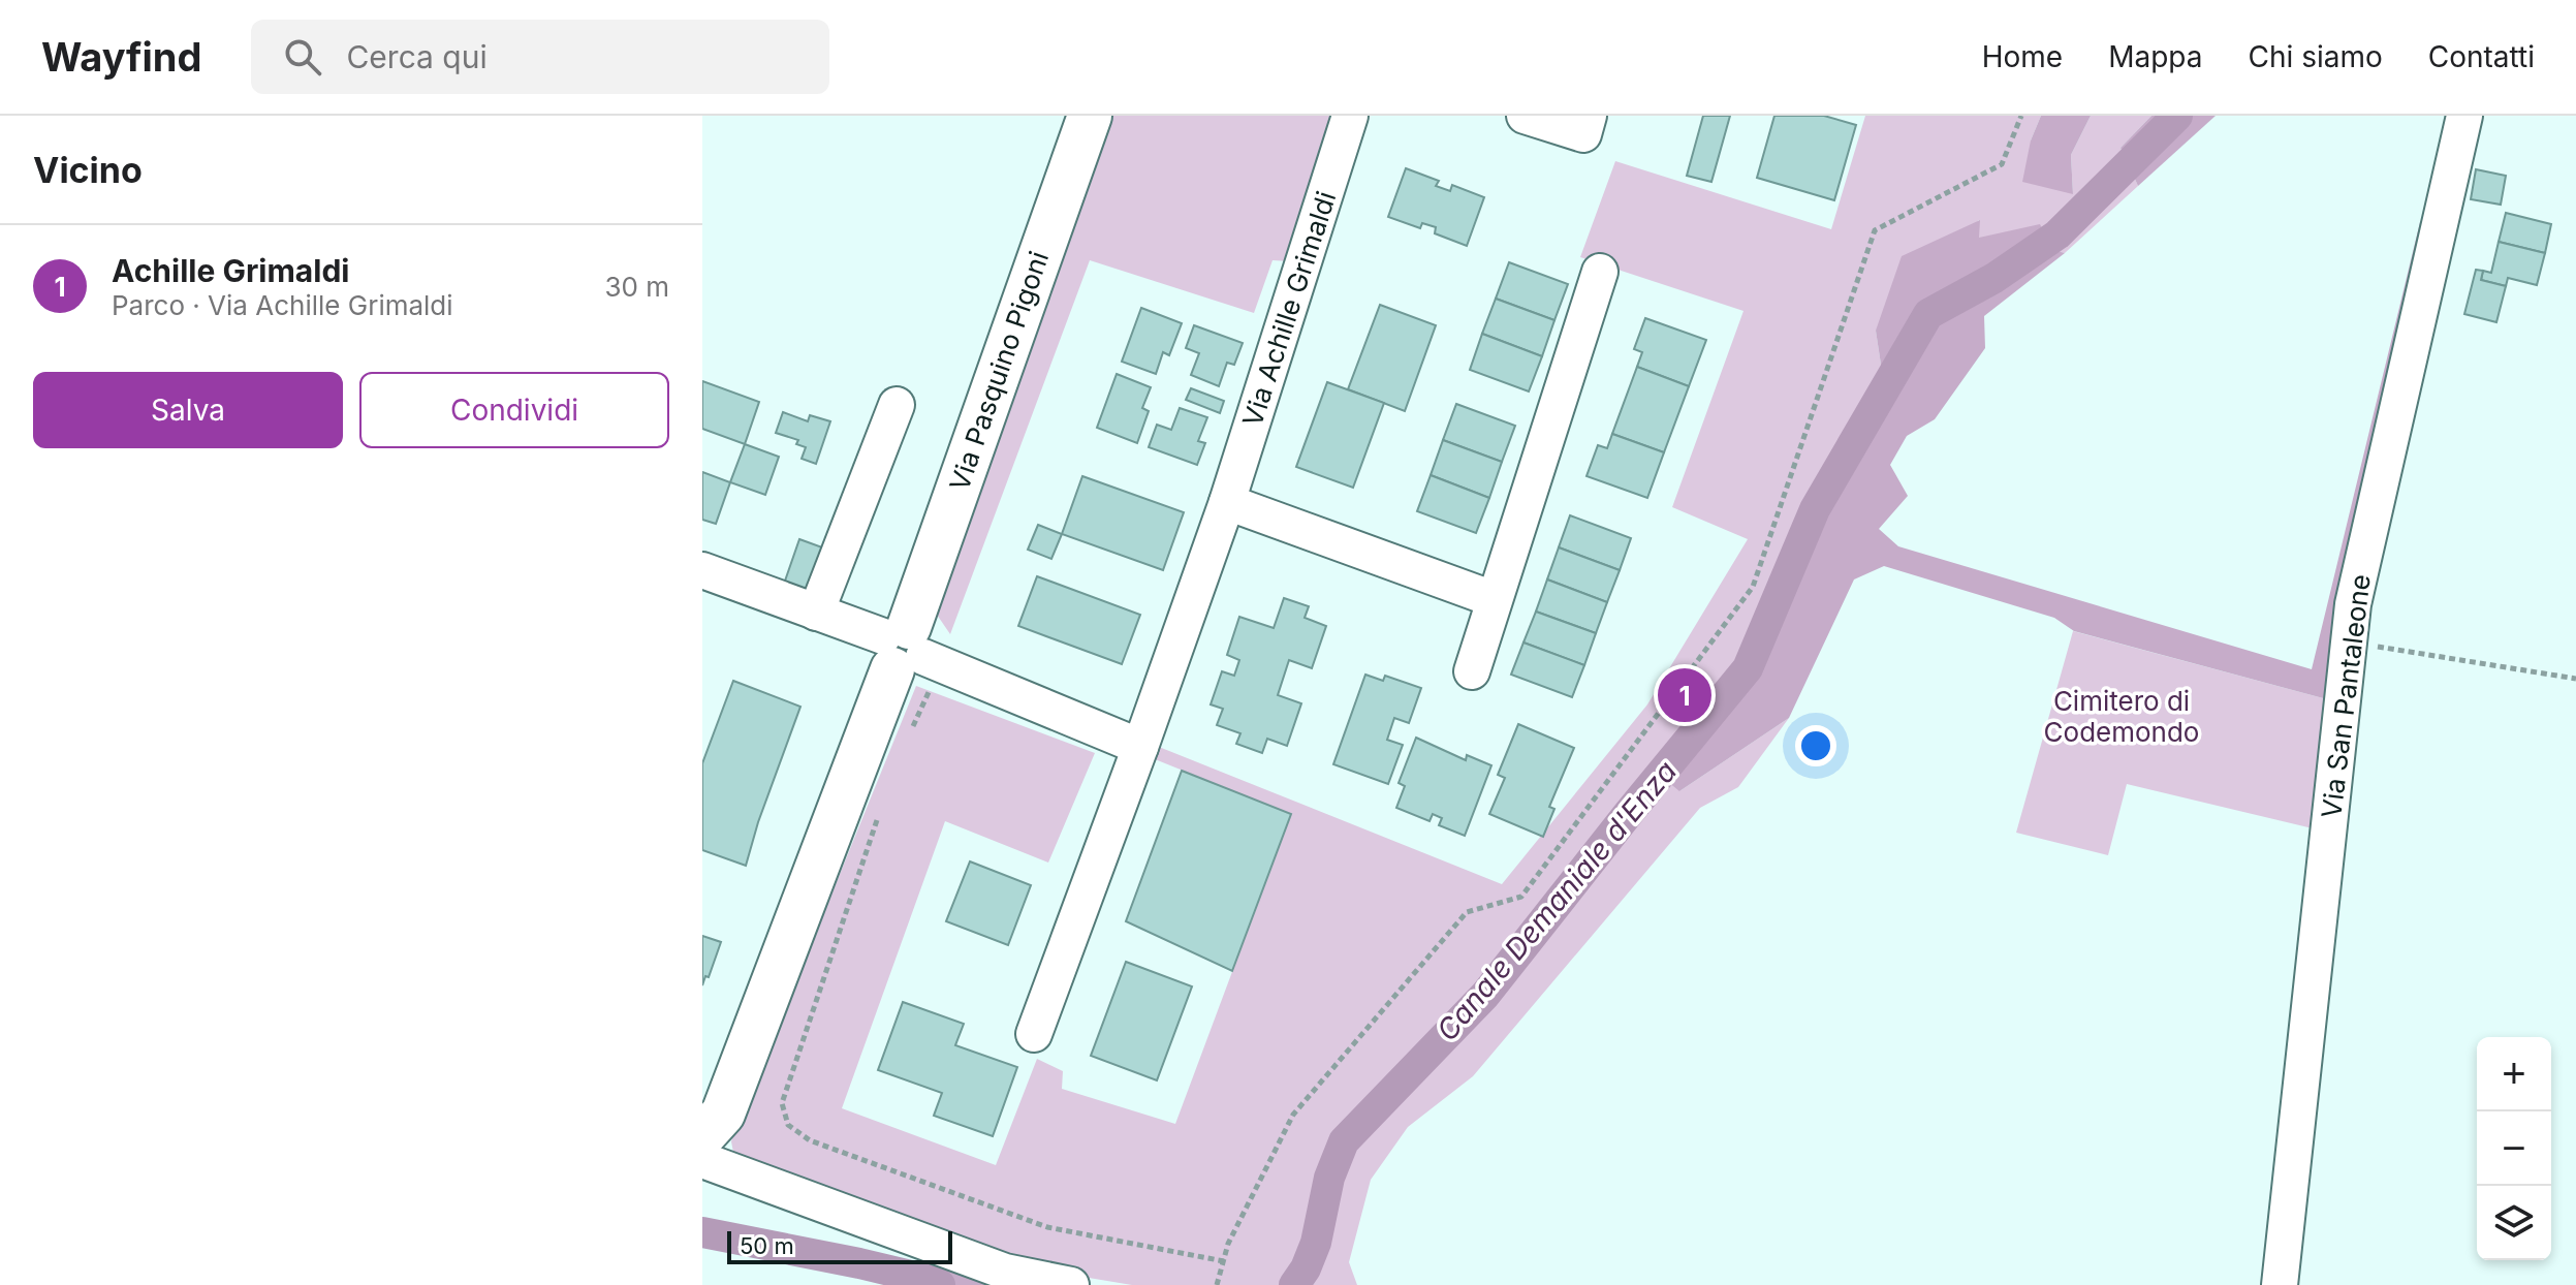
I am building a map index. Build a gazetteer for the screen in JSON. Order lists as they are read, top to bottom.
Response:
{
  "streets": {
    "main road": ["Via Pasquino Pigoni"],
    "street": ["Via Achille Grimaldi", "Via San Pantaleone"]
  },
  "water": ["Canale Demaniale d'Enza"],
  "parks": ["Cimitero di Codemondo"],
  "scale_bar": "50 m",
  "page": {
    "header": "Wayfind",
    "search": "Cerca qui",
    "nav": [
      "Home",
      "Mappa",
      "Chi siamo",
      "Contatti"
    ],
    "heading": "Vicino",
    "list": [
      {
        "mark": "1",
        "name": "Achille Grimaldi",
        "note": "Parco · Via Achille Grimaldi",
        "value": "30 m"
      }
    ],
    "buttons": ["Salva", "Condividi"],
    "pins": "1",
    "map_buttons": ["+", "−"],
    "scale": "50 m"
  }
}
